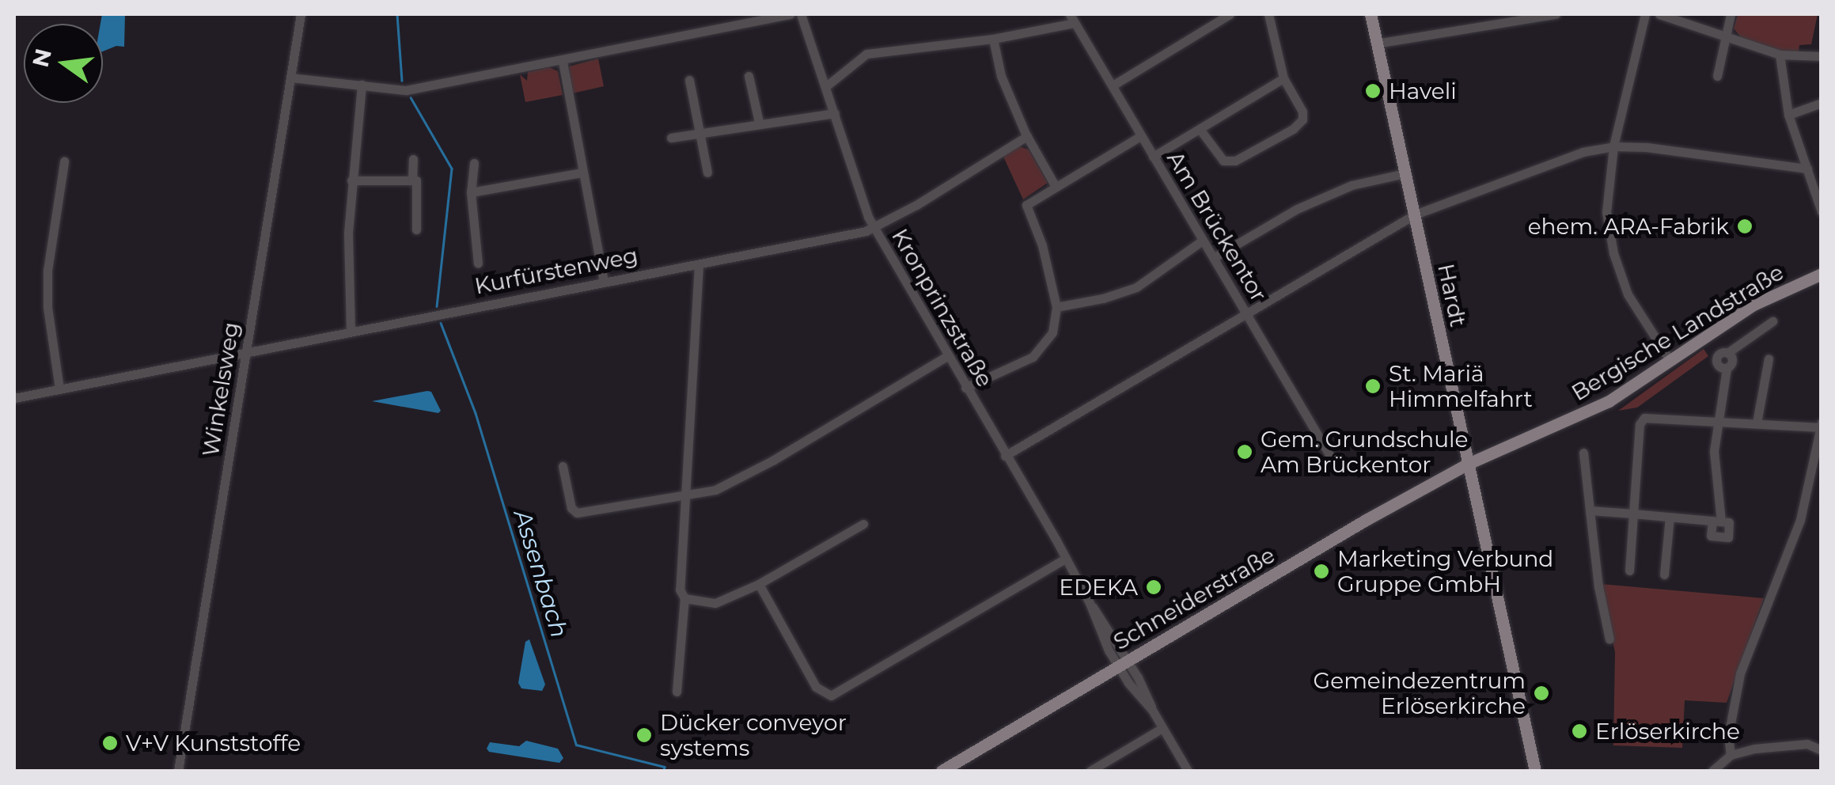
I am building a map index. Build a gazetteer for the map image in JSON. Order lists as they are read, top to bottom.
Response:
{
  "streets": {
    "main road": ["Hardt", "Bergische Landstraße", "Schneiderstraße"],
    "street": [
      "Am Brückentor",
      "Kurfürstenweg",
      "Kronprinzstraße",
      "Winkelsweg"
    ]
  },
  "crossings": [
    ["Kurfürstenweg", "Kronprinzstraße"],
    ["Kurfürstenweg", "Winkelsweg"],
    ["Hardt", "Bergische Landstraße"],
    ["Hardt", "Schneiderstraße"],
    ["Kronprinzstraße", "Schneiderstraße"],
    ["Bergische Landstraße", "Schneiderstraße"]
  ],
  "water": ["Assenbach"],
  "places": [
    "Haveli",
    "ehem. ARA-Fabrik",
    "St. Mariä Himmelfahrt",
    "Gem. Grundschule Am Brückentor",
    "Marketing Verbund Gruppe GmbH",
    "EDEKA",
    "Gemeindezentrum Erlöserkirche",
    "Erlöserkirche",
    "Dücker conveyor systems",
    "V+V Kunststoffe"
  ],
  "north": "left"
}
